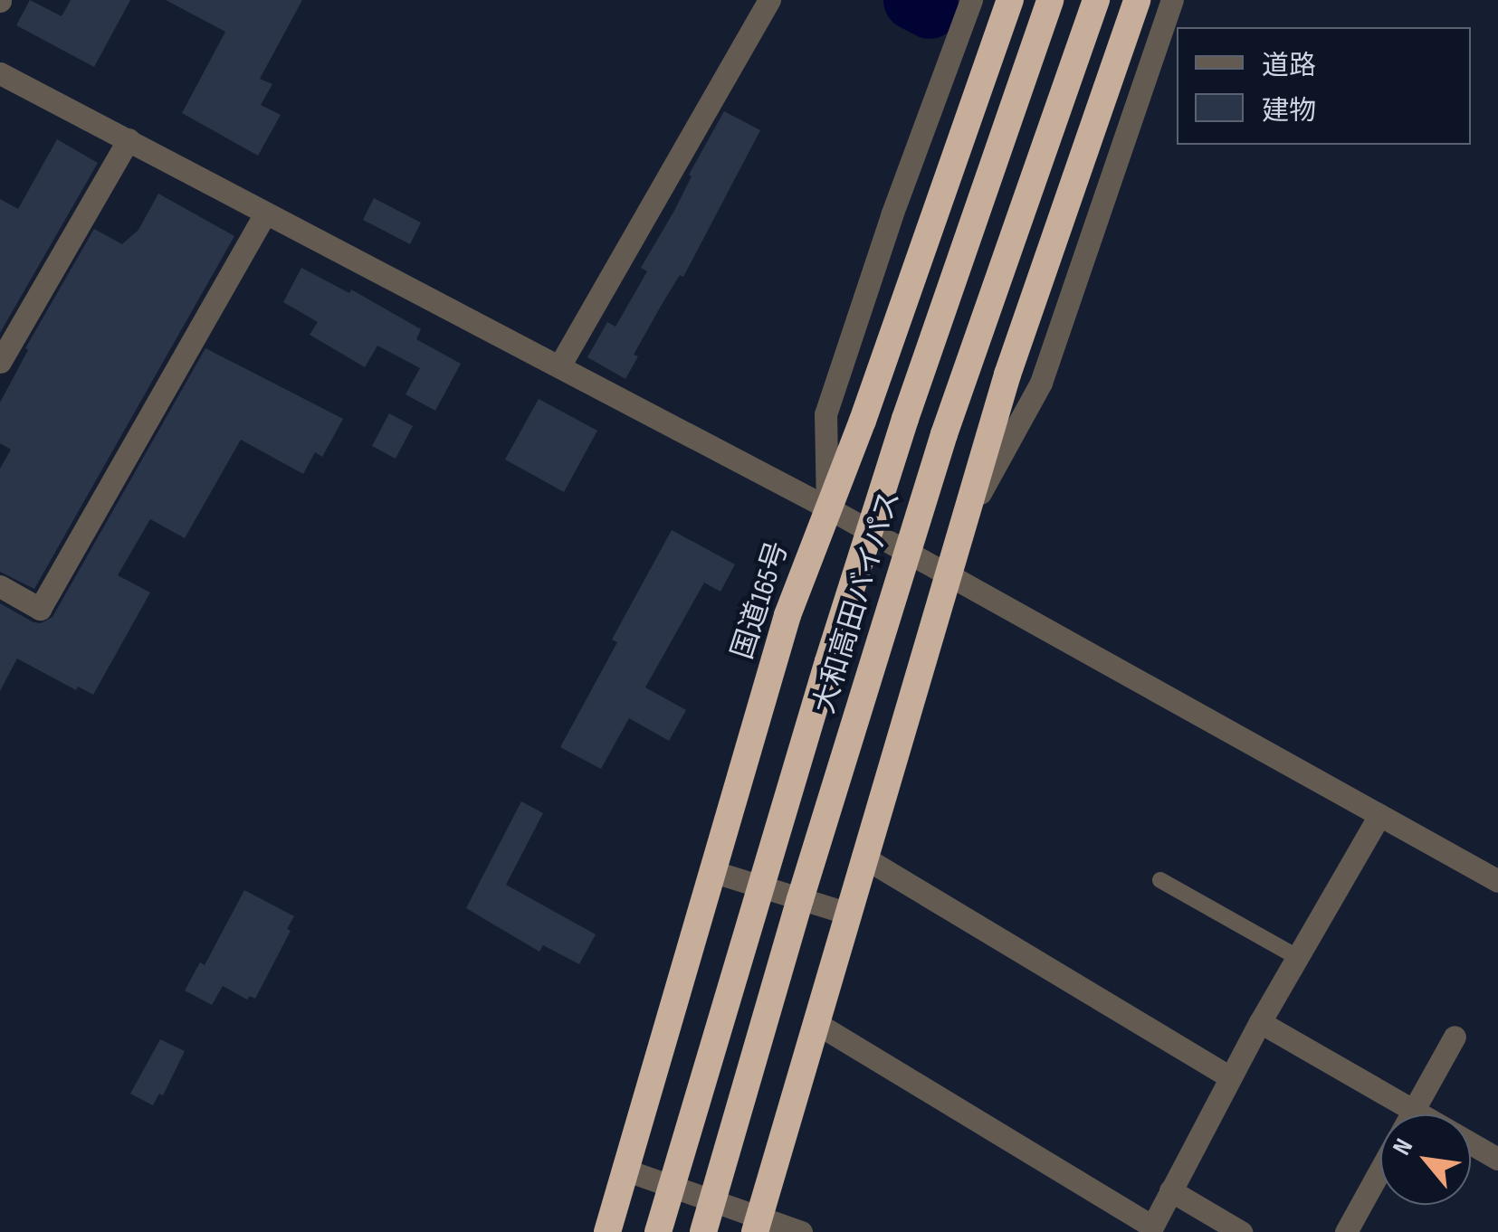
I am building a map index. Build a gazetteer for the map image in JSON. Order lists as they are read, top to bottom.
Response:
{
  "streets": {
    "highway": ["国道165号", "大和高田バイパス"]
  },
  "legend": ["道路", "建物"],
  "north": "top left"
}
